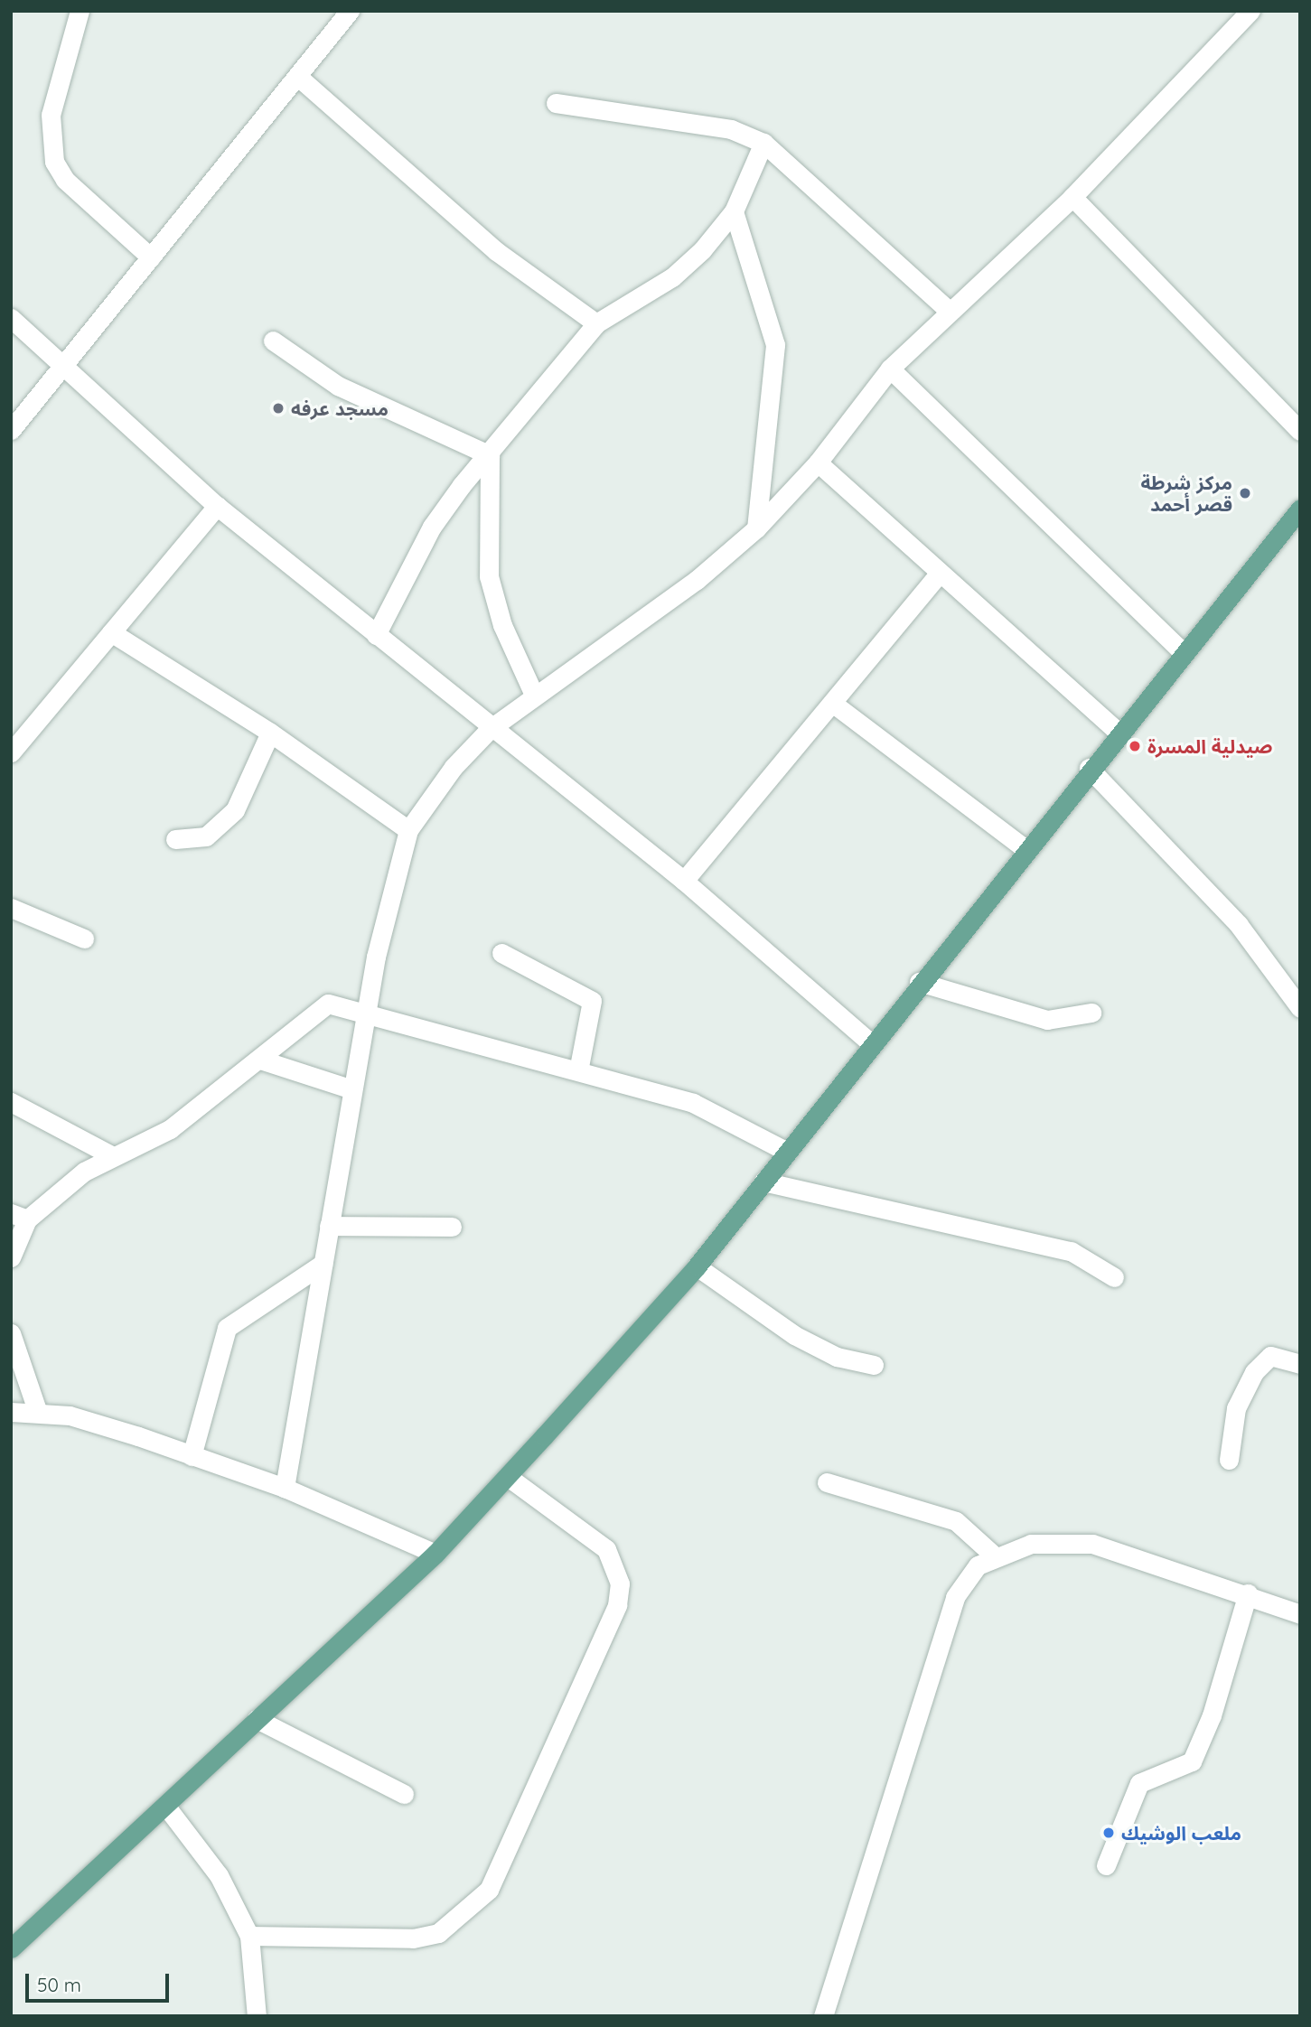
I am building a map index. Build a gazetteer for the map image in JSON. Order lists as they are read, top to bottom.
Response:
{
  "places": [
    "مسجد عرفه",
    "مركز شرطة قصر أحمد",
    "صيدلية المسرة",
    "ملعب الوشيك"
  ],
  "scale_bar": "50 m"
}
